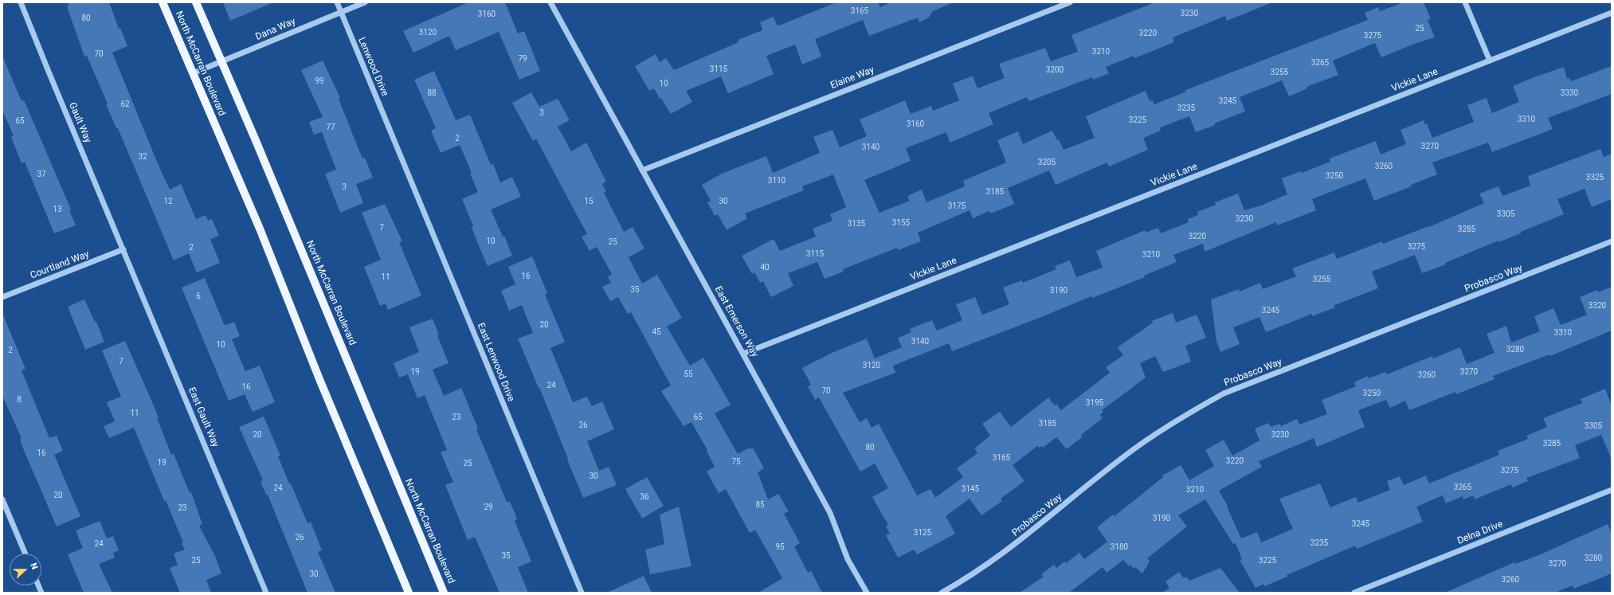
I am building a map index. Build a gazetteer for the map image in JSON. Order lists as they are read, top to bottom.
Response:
{
  "streets": {
    "main road": ["North McCarran Boulevard"],
    "street": [
      "Dana Way",
      "Lenwood Drive",
      "Elaine Way",
      "Vickie Lane",
      "Gault Way",
      "Courtland Way",
      "Probasco Way",
      "East Emerson Way",
      "East Lenwood Drive",
      "East Gault Way",
      "Delna Drive"
    ]
  },
  "crossings": [
    ["Dana Way", "North McCarran Boulevard"],
    ["Dana Way", "Lenwood Drive"],
    ["Lenwood Drive", "East Lenwood Drive"],
    ["Elaine Way", "East Emerson Way"],
    ["Vickie Lane", "East Emerson Way"],
    ["Gault Way", "Courtland Way"],
    ["Gault Way", "East Gault Way"],
    ["Courtland Way", "East Gault Way"]
  ],
  "house_numbers": [
    "3165",
    "3230",
    "3160",
    "80",
    "25",
    "3120",
    "3220",
    "3275",
    "3210",
    "70",
    "79",
    "3265",
    "3115",
    "3200",
    "3255",
    "99",
    "10",
    "88",
    "3330",
    "3245",
    "62",
    "3235",
    "3",
    "3310",
    "3225",
    "65",
    "3160",
    "77",
    "2",
    "3270",
    "3140",
    "32",
    "3205",
    "3260",
    "37",
    "3250",
    "3325",
    "3110",
    "3",
    "3185",
    "12",
    "15",
    "30",
    "3175",
    "13",
    "3305",
    "3230",
    "3155",
    "3135",
    "7",
    "3285",
    "3220",
    "10",
    "25",
    "3275",
    "2",
    "3115",
    "3210",
    "40",
    "16",
    "11",
    "3255",
    "35",
    "3190",
    "6",
    "3320",
    "3245",
    "20",
    "45",
    "3310",
    "3140",
    "10",
    "3280",
    "2",
    "7",
    "3120",
    "19",
    "3270",
    "55",
    "3260",
    "24",
    "16",
    "70",
    "3250",
    "8",
    "3195",
    "11",
    "23",
    "65",
    "3185",
    "26",
    "3305",
    "20",
    "3230",
    "3285",
    "80",
    "16",
    "3165",
    "3220",
    "75",
    "19",
    "25",
    "3275",
    "30",
    "3265",
    "24",
    "3145",
    "3210",
    "20",
    "36",
    "85",
    "29",
    "23",
    "3190",
    "3245",
    "3125",
    "26",
    "3235",
    "24",
    "95",
    "3180",
    "35",
    "3280",
    "25",
    "3225",
    "3270",
    "30",
    "3260"
  ],
  "north": "right"
}
